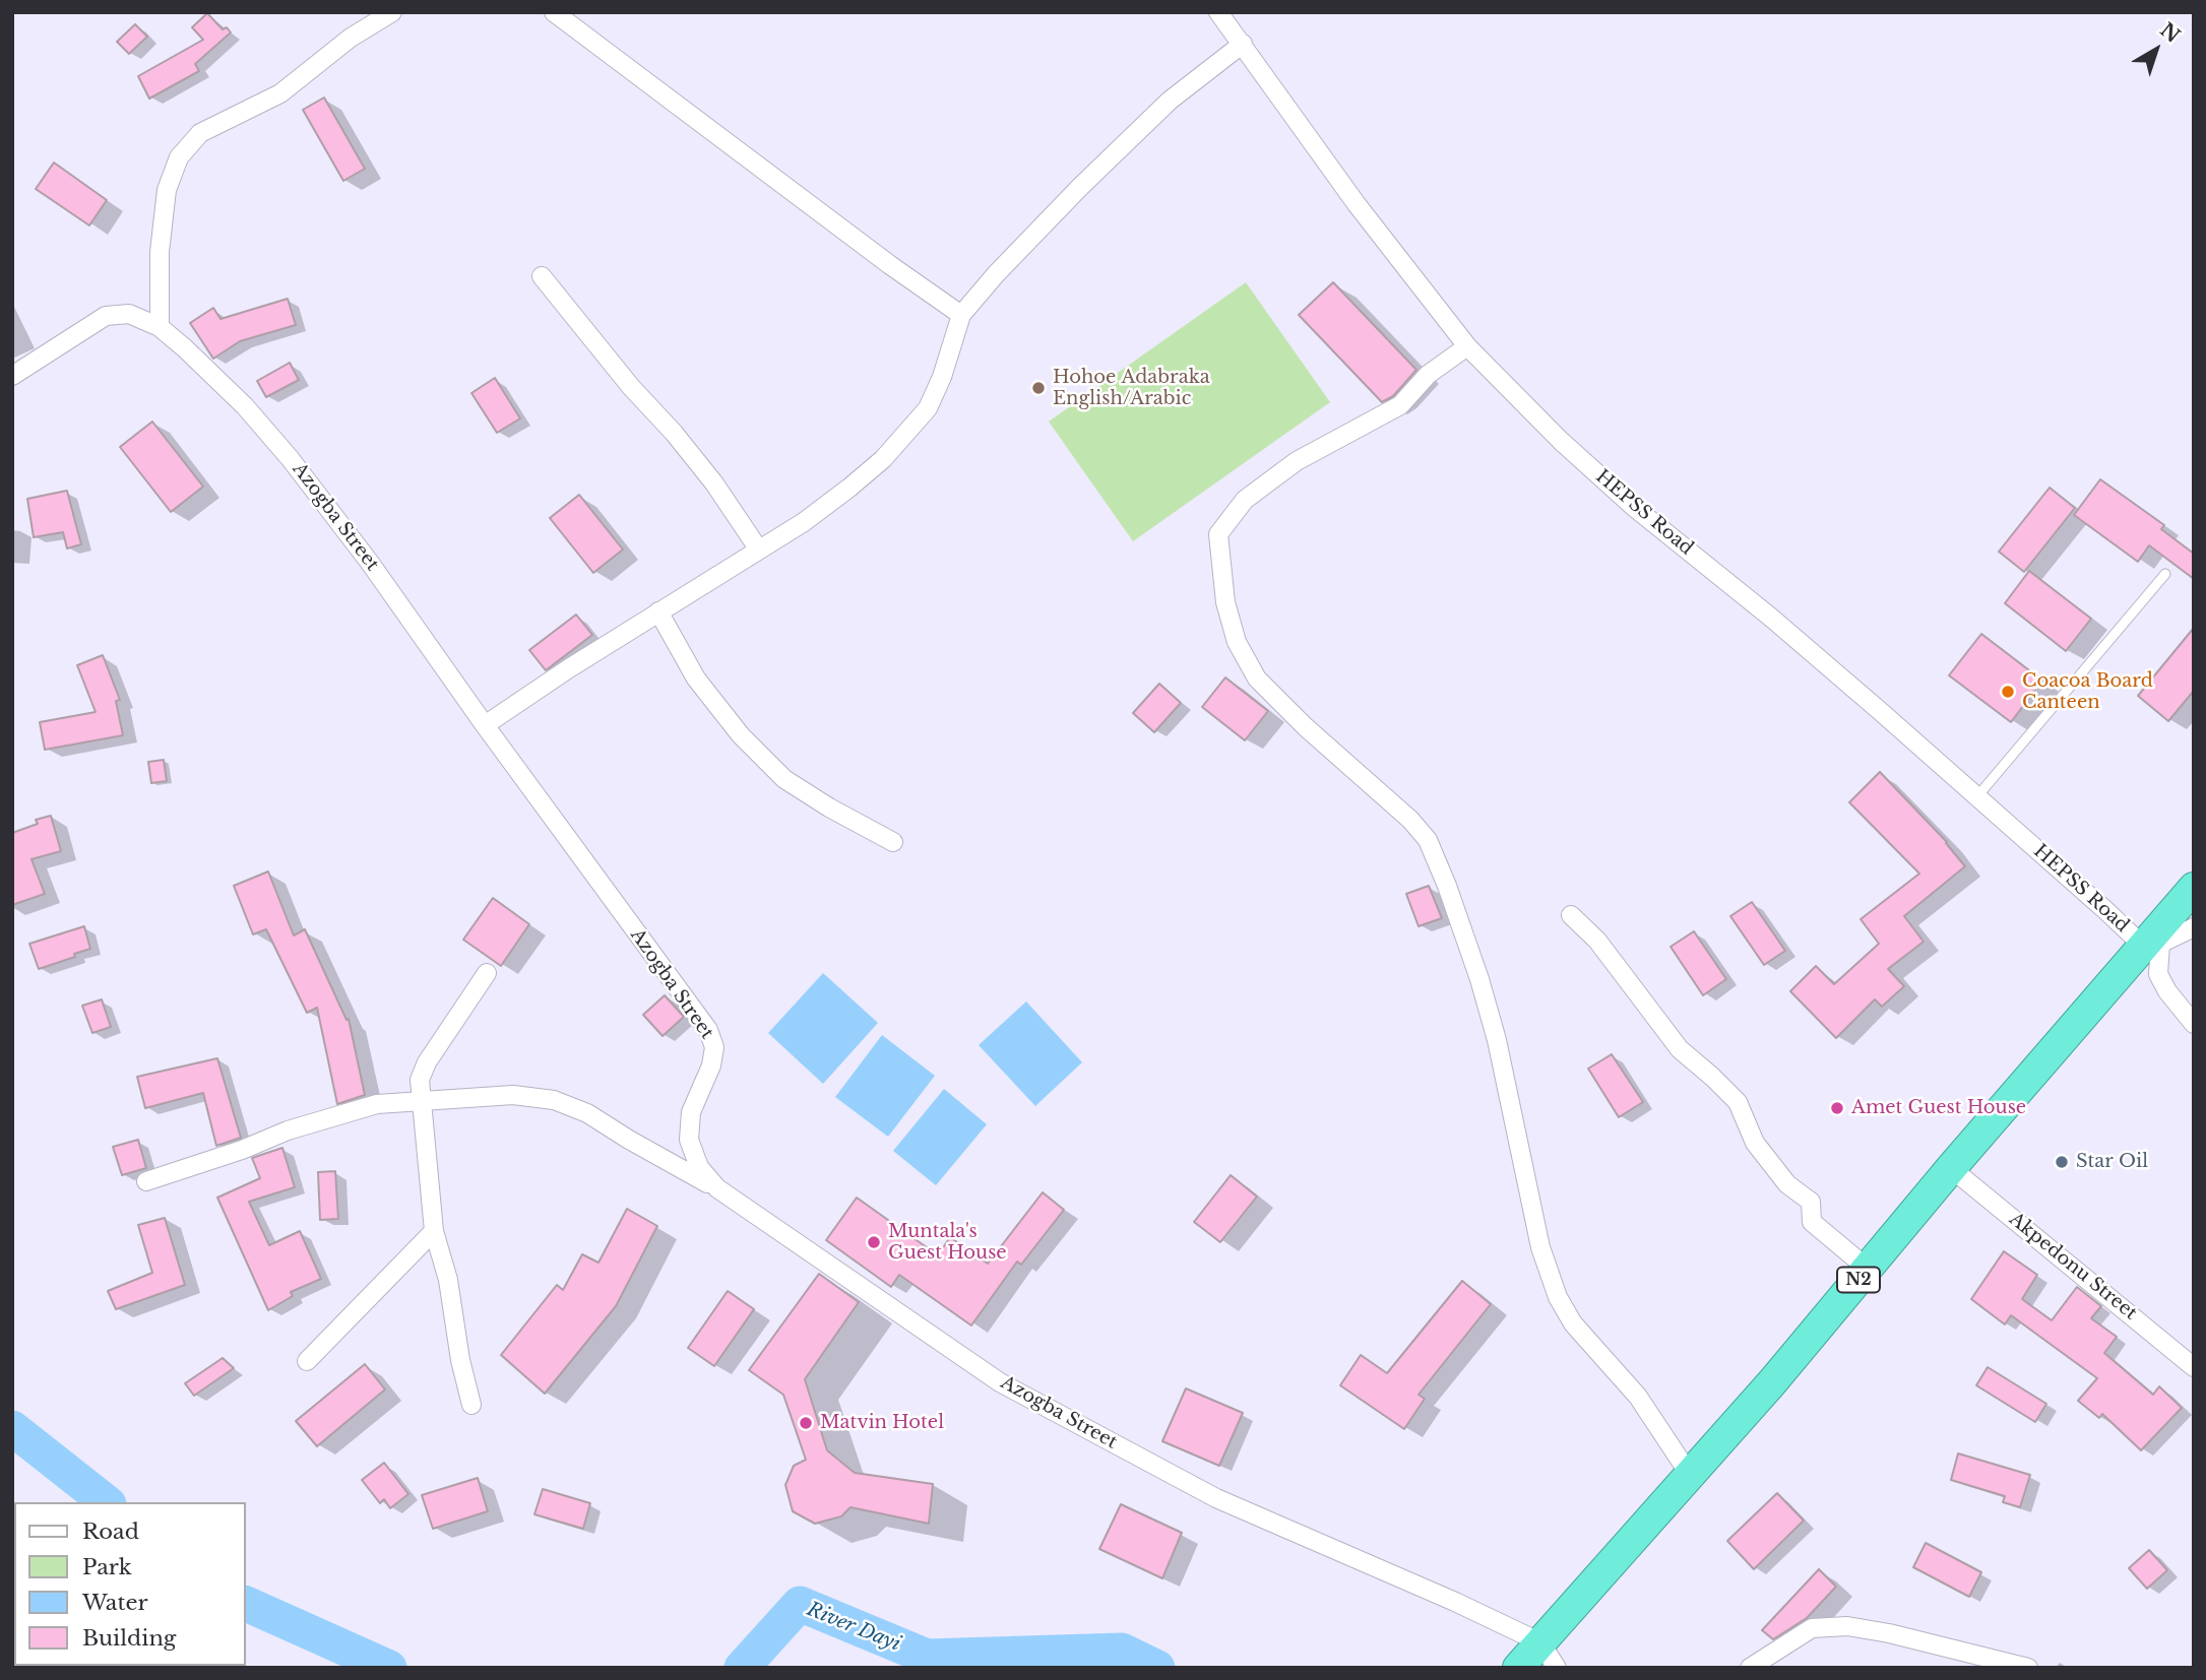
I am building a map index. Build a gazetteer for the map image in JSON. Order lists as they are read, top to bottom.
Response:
{
  "streets": {
    "highway": ["N2"],
    "street": ["HEPSS Road", "Azogba Street", "Akpedonu Street"]
  },
  "crossings": [
    ["HEPSS Road", "N2"],
    ["Azogba Street", "N2"],
    ["Akpedonu Street", "N2"]
  ],
  "water": ["River Dayi"],
  "places": [
    "Hohoe Adabraka English/Arabic",
    "Coacoa Board Canteen",
    "Amet Guest House",
    "Star Oil",
    "Muntala's Guest House",
    "Matvin Hotel"
  ],
  "legend": [
    "Road",
    "Park",
    "Water",
    "Building"
  ],
  "north": "top right"
}
